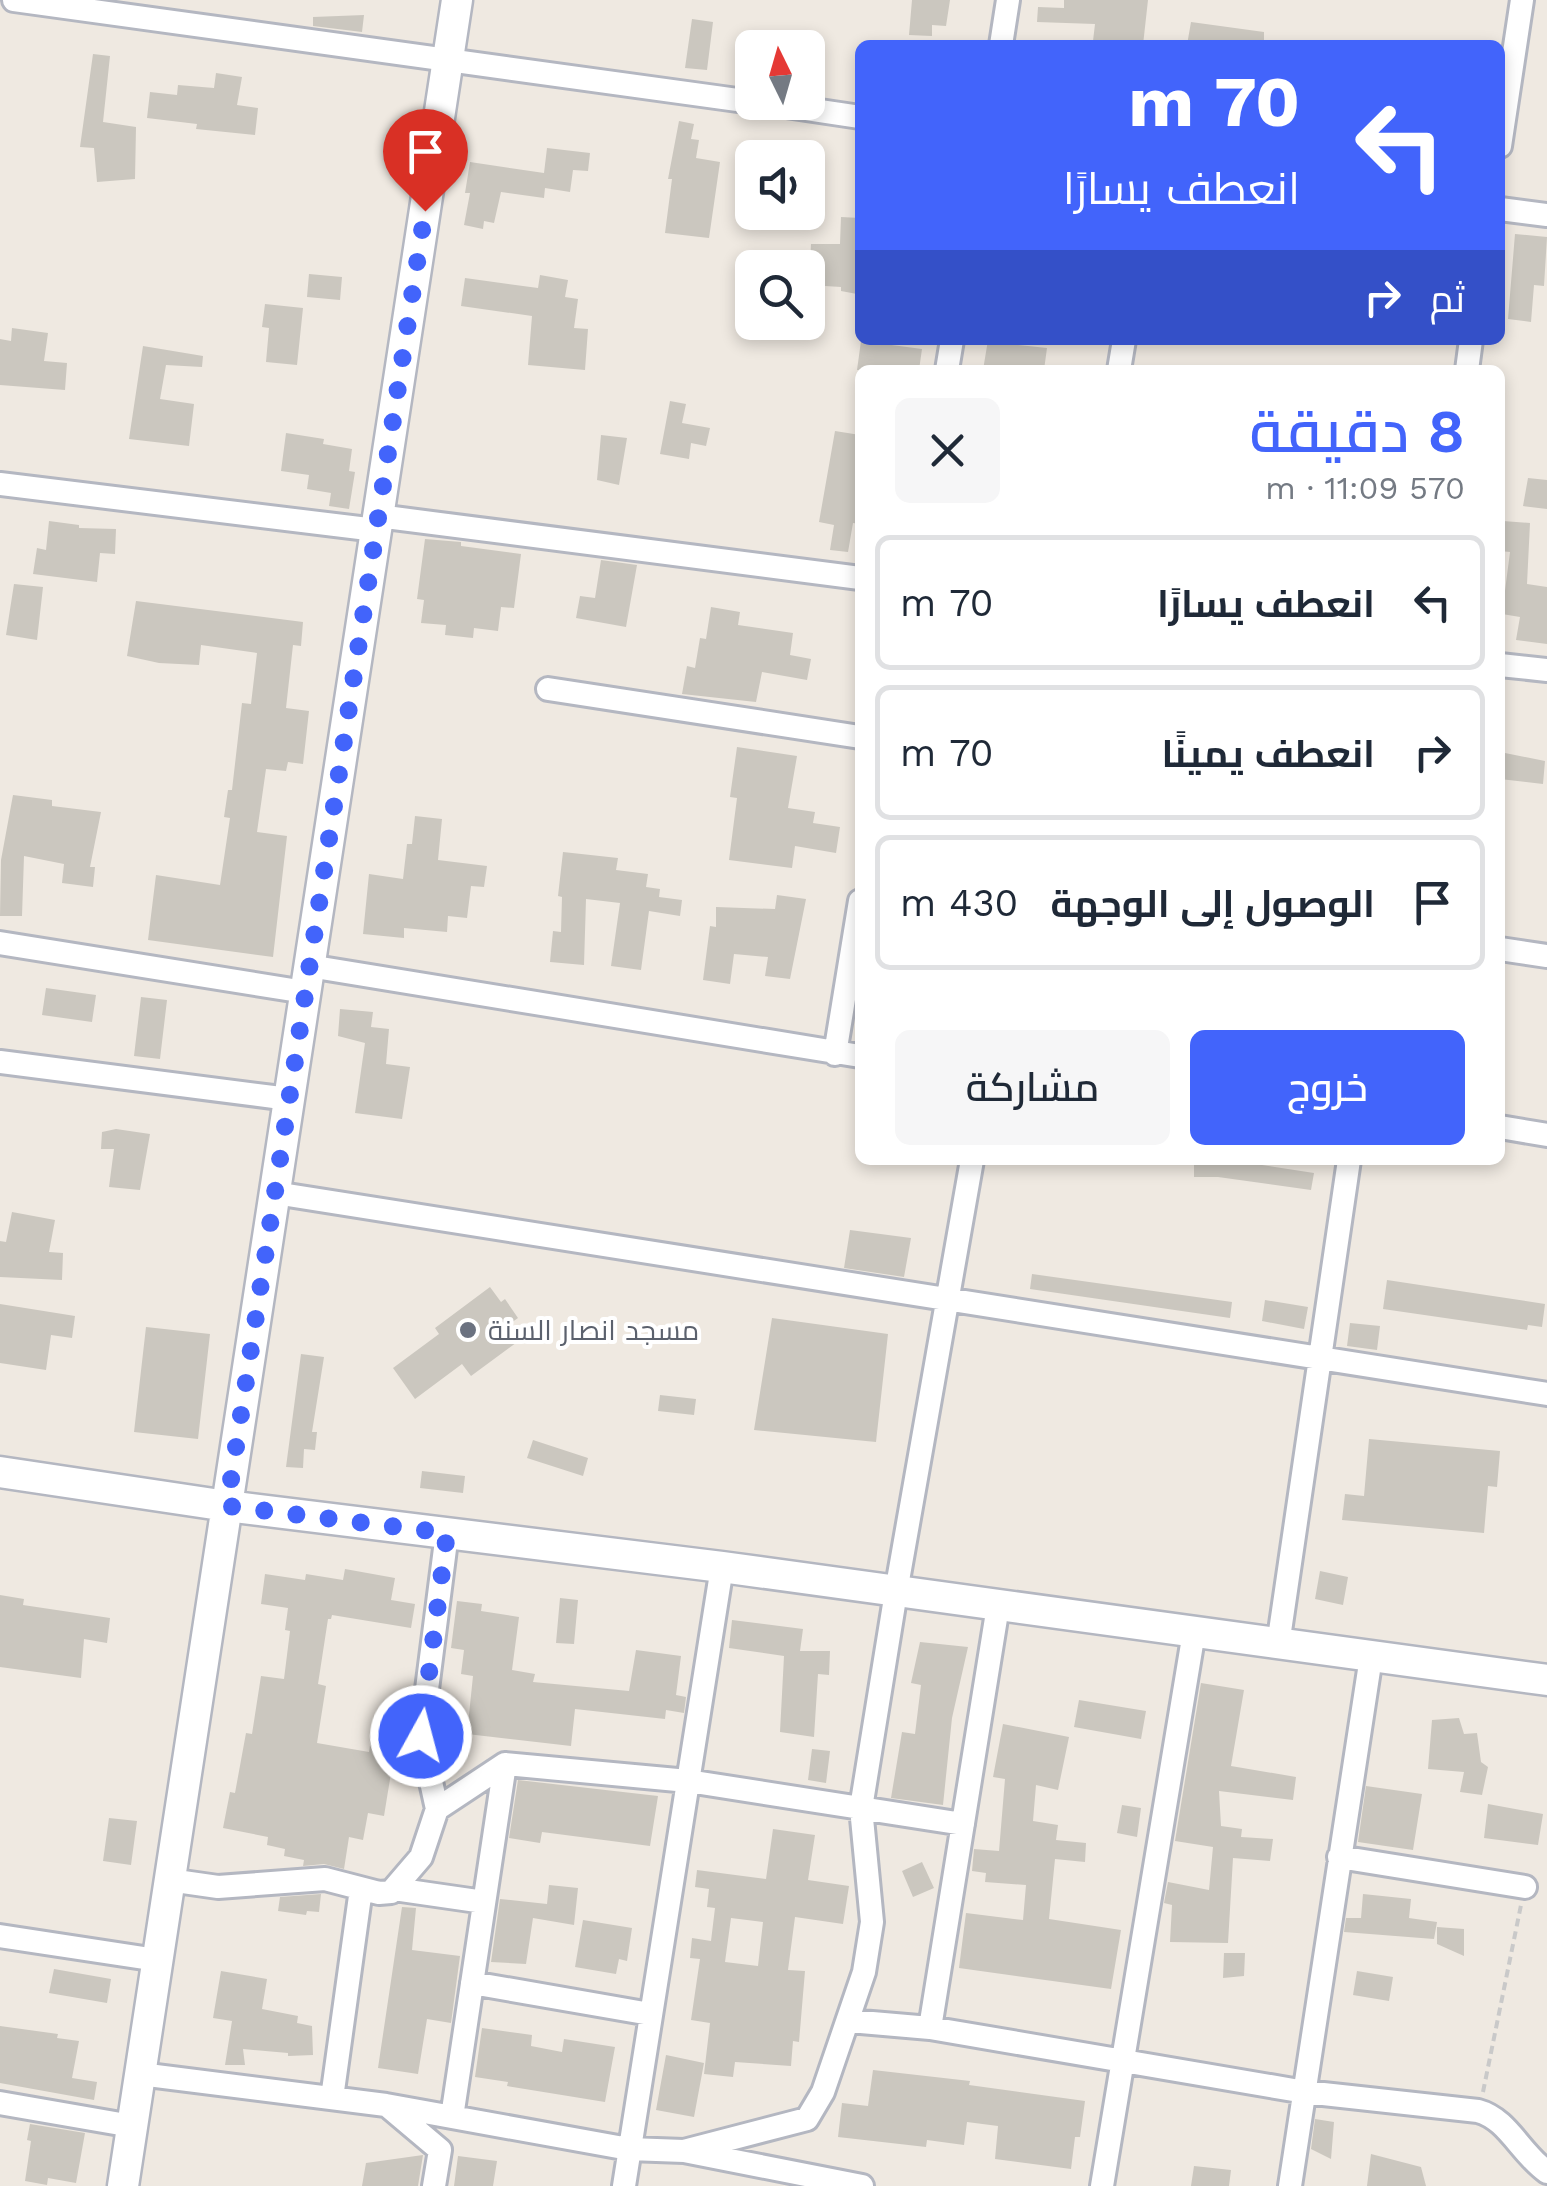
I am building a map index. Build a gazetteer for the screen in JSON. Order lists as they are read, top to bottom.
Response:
{
  "places": ["مسجد انصار السنة"],
  "north": "top",
  "page": {
    "turn": ["70 m", "انعطف يسارًا"],
    "then": "ثم",
    "heading": ["8 دقيقة", "570 m · 11:09"],
    "list": [
      {
        "name": "انعطف يسارًا",
        "value": "70 m"
      },
      {
        "name": "انعطف يمينًا",
        "value": "70 m"
      },
      {
        "name": "الوصول إلى الوجهة",
        "value": "430 m"
      }
    ],
    "buttons": ["خروج", "مشاركة"]
  }
}
